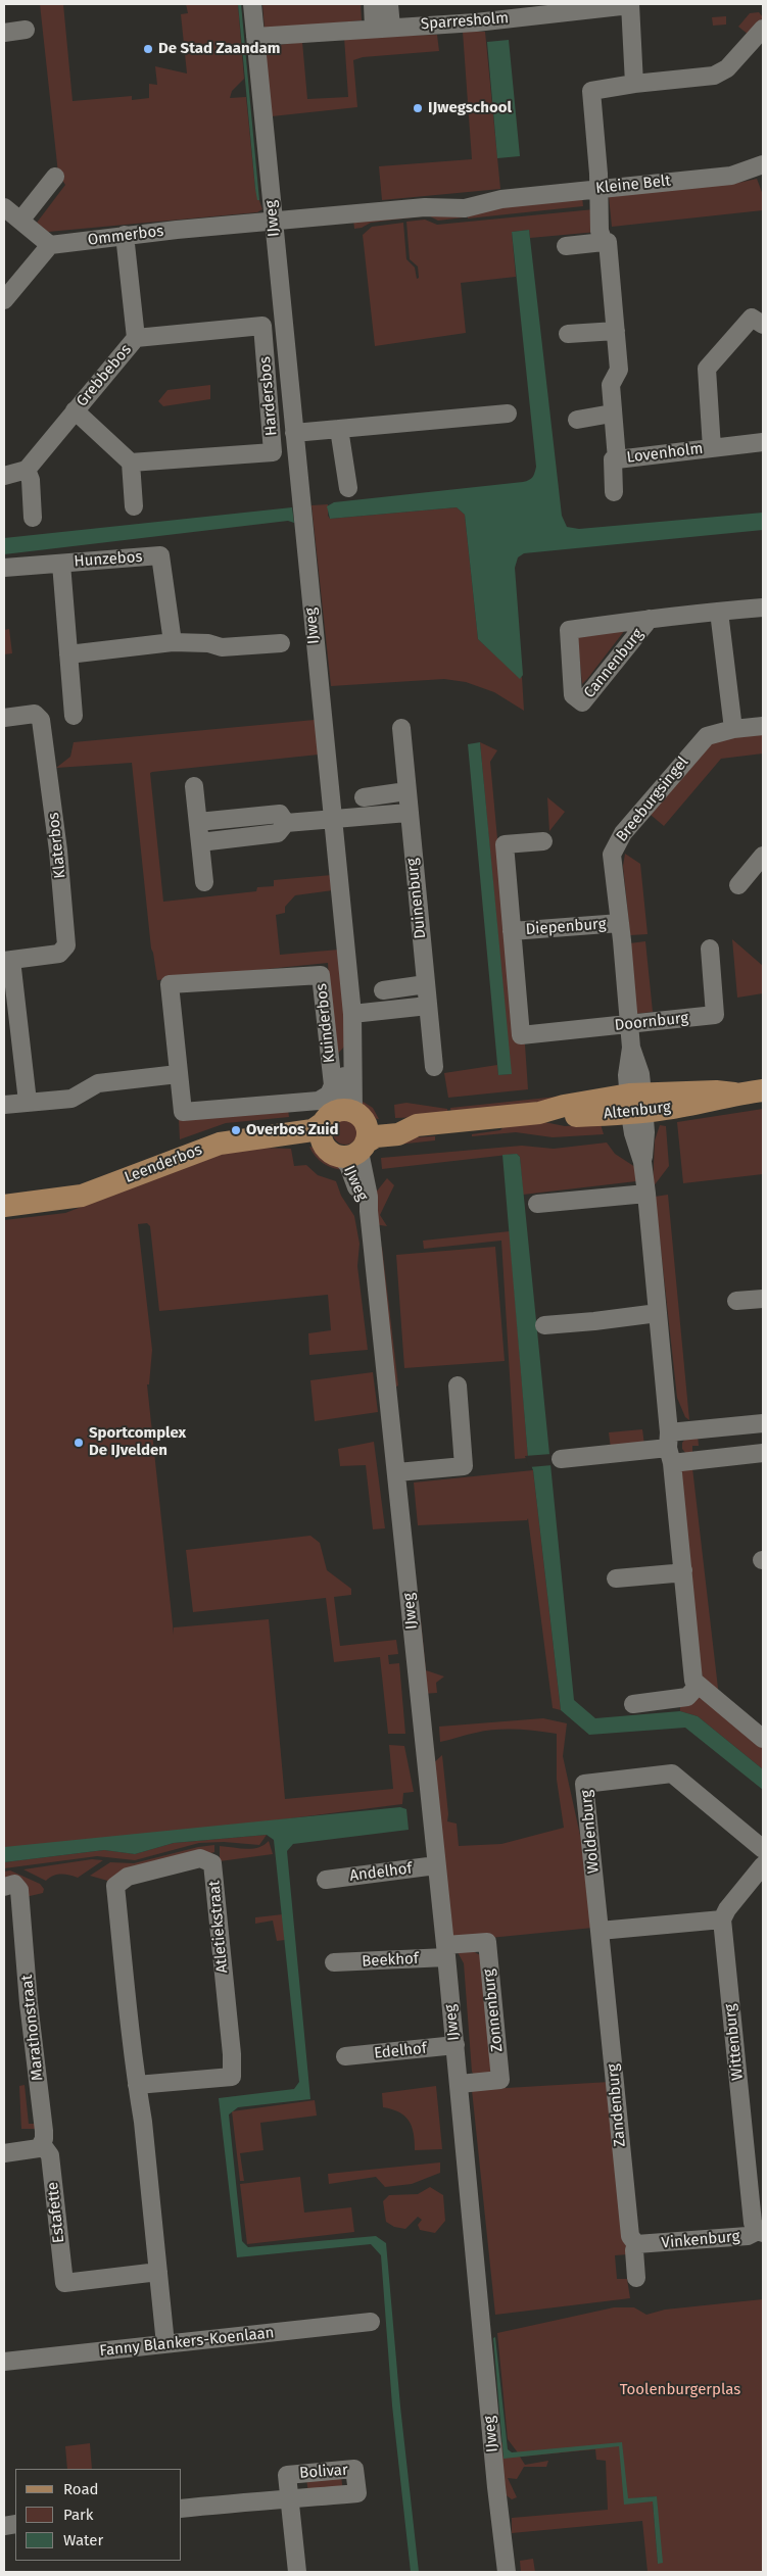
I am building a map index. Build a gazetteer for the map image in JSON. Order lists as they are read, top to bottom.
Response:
{
  "streets": {
    "main road": ["Altenburg", "Leenderbos"],
    "street": [
      "Sparresholm",
      "Kleine Belt",
      "IJweg",
      "Ommerbos",
      "Grebbebos",
      "Hardersbos",
      "Lovenholm",
      "Hunzebos",
      "Cannenburg",
      "Breeburgsingel",
      "Klaterbos",
      "Duinenburg",
      "Diepenburg",
      "Doornburg",
      "Kuinderbos",
      "Woldenburg",
      "Andelhof",
      "Atletiekstraat",
      "Beekhof",
      "Zonnenburg",
      "Marathonstraat",
      "Wittenburg",
      "Edelhof",
      "Zandenburg",
      "Estafette",
      "Vinkenburg",
      "Fanny Blankers-Koenlaan",
      "Bolivar"
    ]
  },
  "crossings": [
    ["Sparresholm", "IJweg"],
    ["Kleine Belt", "IJweg"],
    ["Kleine Belt", "Ommerbos"],
    ["Kleine Belt", "Lovenholm"],
    ["IJweg", "Ommerbos"],
    ["IJweg", "Altenburg"],
    ["IJweg", "Leenderbos"],
    ["IJweg", "Andelhof"],
    ["IJweg", "Beekhof"],
    ["IJweg", "Zonnenburg"],
    ["IJweg", "Edelhof"],
    ["Ommerbos", "Grebbebos"],
    ["Grebbebos", "Hardersbos"],
    ["Breeburgsingel", "Diepenburg"],
    ["Breeburgsingel", "Doornburg"],
    ["Breeburgsingel", "Altenburg"],
    ["Diepenburg", "Doornburg"],
    ["Altenburg", "Leenderbos"],
    ["Woldenburg", "Zandenburg"],
    ["Atletiekstraat", "Estafette"],
    ["Atletiekstraat", "Fanny Blankers-Koenlaan"],
    ["Beekhof", "Zonnenburg"],
    ["Marathonstraat", "Estafette"],
    ["Wittenburg", "Vinkenburg"],
    ["Zandenburg", "Vinkenburg"]
  ],
  "parks": ["Toolenburgerplas"],
  "places": [
    "De Stad Zaandam",
    "IJwegschool",
    "Overbos Zuid",
    "Sportcomplex De IJvelden"
  ],
  "legend": ["Road", "Park", "Water"]
}
